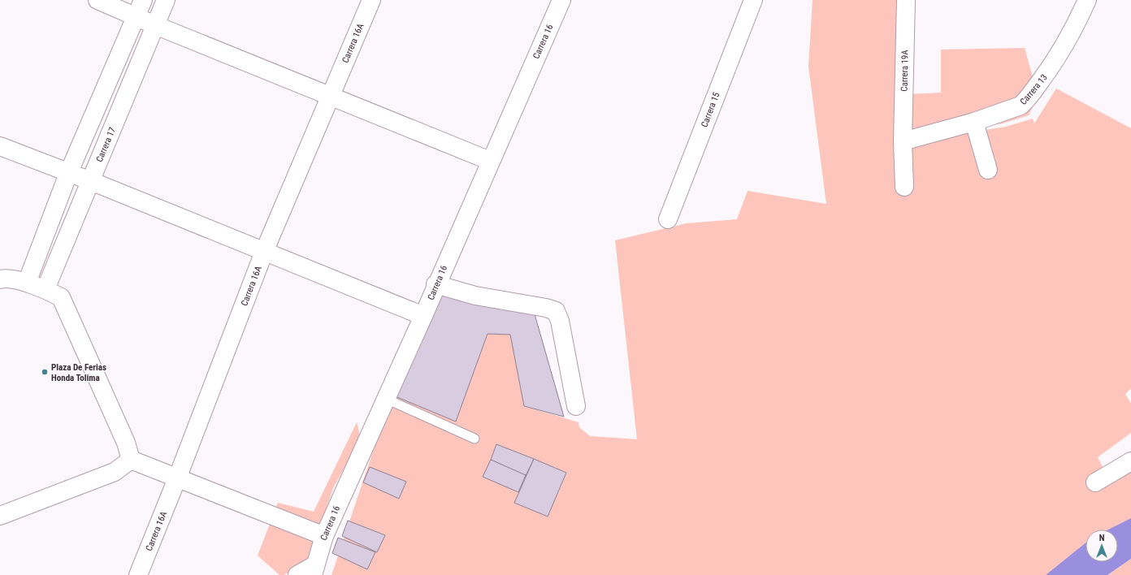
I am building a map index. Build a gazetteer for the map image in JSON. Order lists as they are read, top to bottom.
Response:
{
  "streets": {
    "street": [
      "Carrera 16",
      "Carrera 16A",
      "Carrera 19A",
      "Carrera 13",
      "Carrera 15",
      "Carrera 17"
    ]
  },
  "crossings": [
    ["Carrera 19A", "Carrera 13"]
  ],
  "places": ["Plaza De Ferias Honda Tolima"],
  "north": "top"
}
